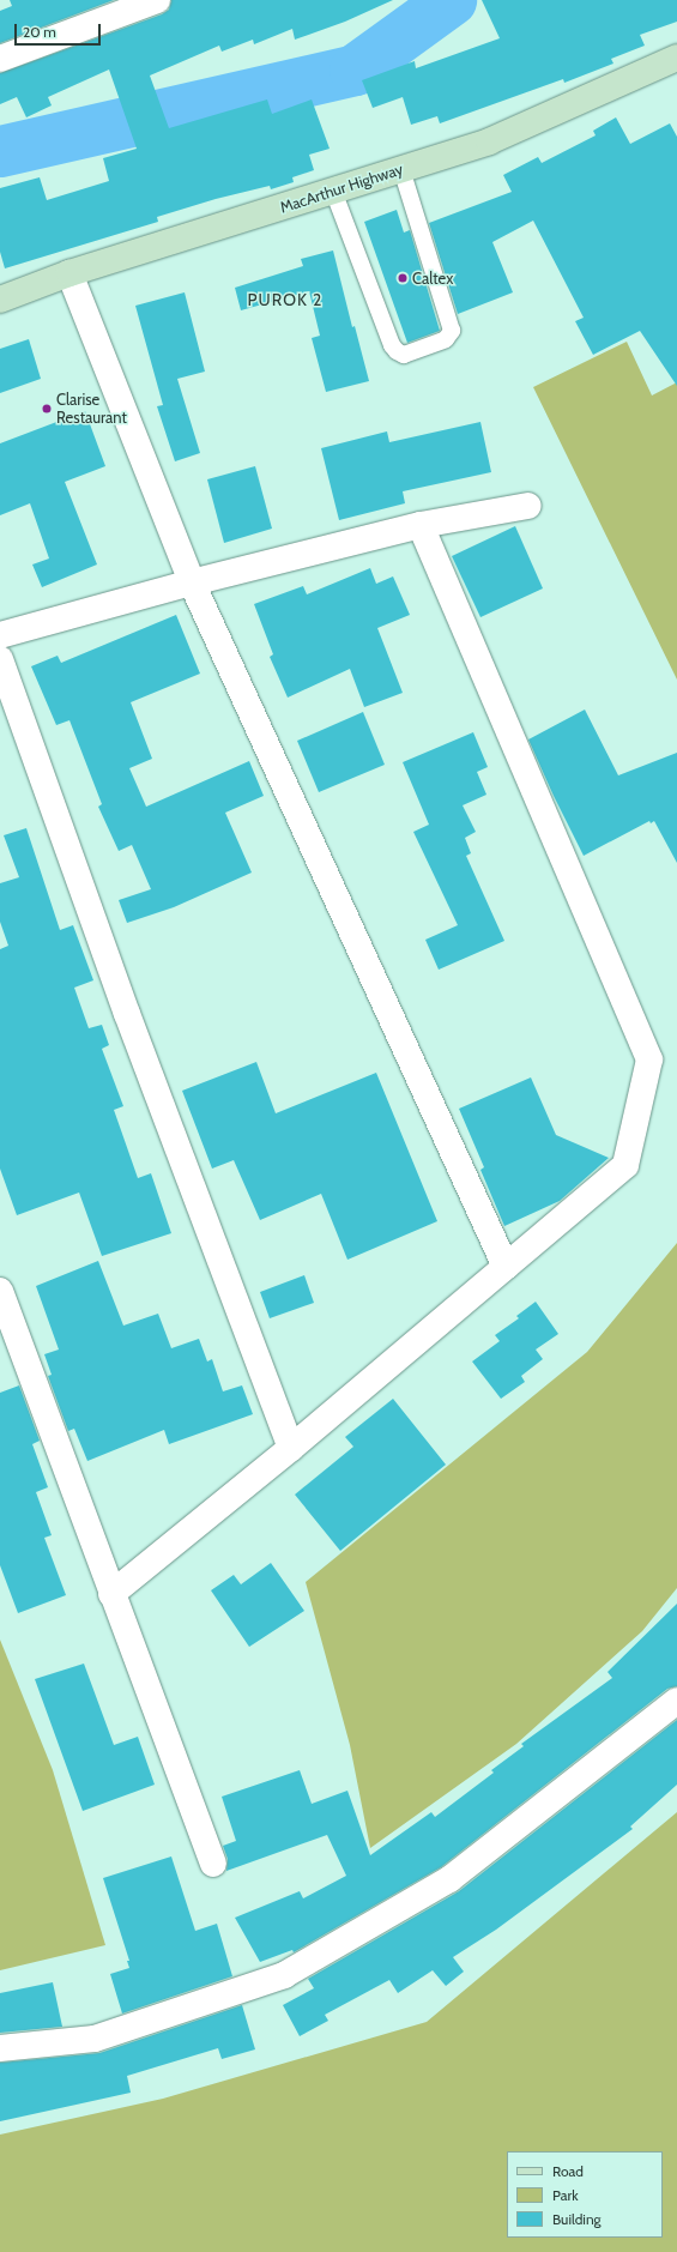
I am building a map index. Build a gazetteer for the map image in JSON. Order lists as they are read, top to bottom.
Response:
{
  "streets": {
    "main road": ["MacArthur Highway"]
  },
  "districts": ["PUROK 2"],
  "places": ["Caltex", "Clarise Restaurant"],
  "legend": ["Road", "Park", "Building"],
  "scale_bar": "20 m"
}
